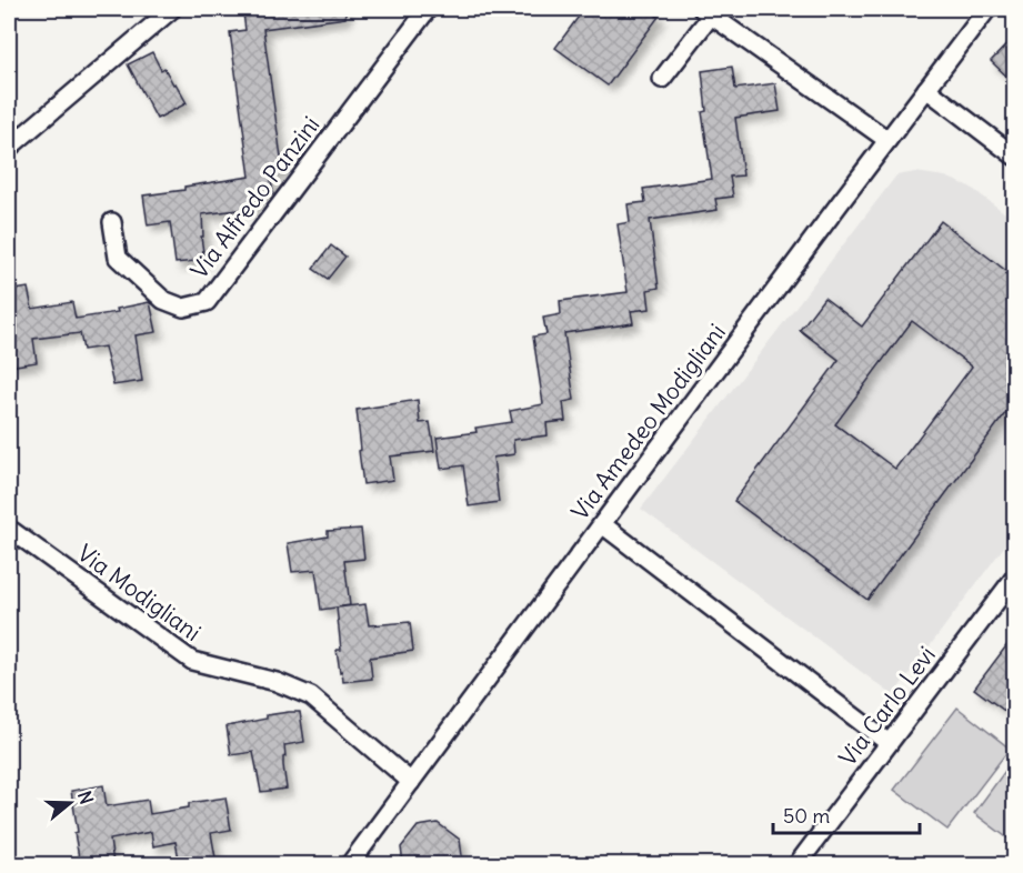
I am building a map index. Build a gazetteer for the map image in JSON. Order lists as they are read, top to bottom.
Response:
{
  "streets": {
    "street": [
      "Via Alfredo Panzini",
      "Via Amedeo Modigliani",
      "Via Modigliani",
      "Via Carlo Levi"
    ]
  },
  "crossings": [
    ["Via Amedeo Modigliani", "Via Modigliani"]
  ],
  "scale_bar": "50 m",
  "north": "right"
}
